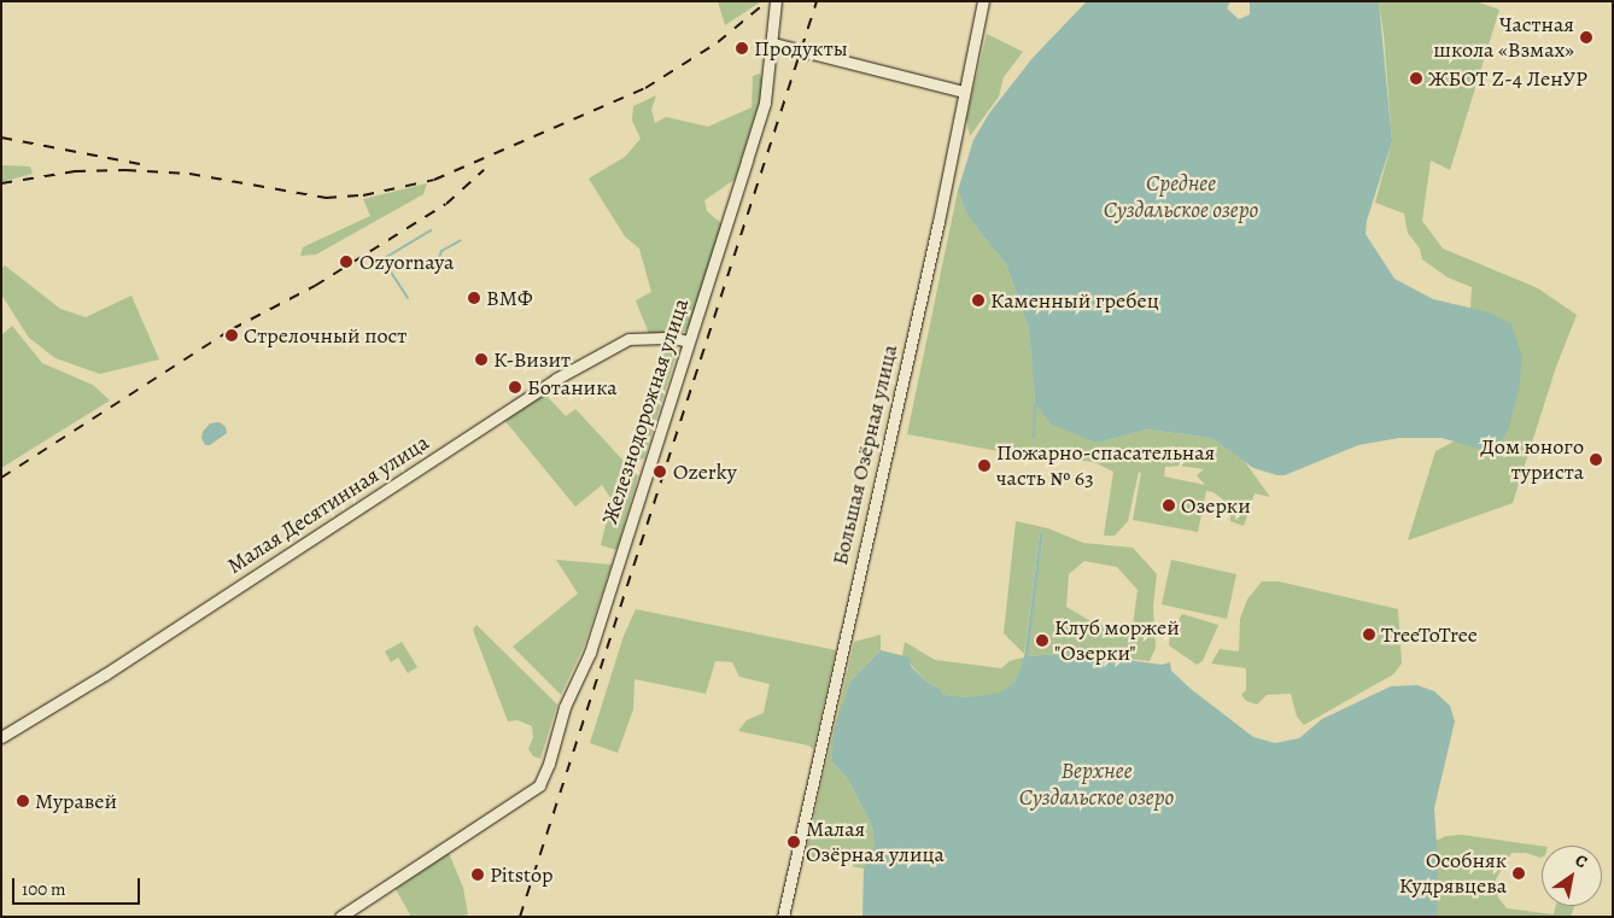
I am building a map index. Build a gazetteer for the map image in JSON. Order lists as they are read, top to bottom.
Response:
{
  "streets": {
    "street": ["Железнодорожная улица", "Большая Озёрная улица", "Малая Десятинная улица"]
  },
  "crossings": [
    ["Железнодорожная улица", "Малая Десятинная улица"]
  ],
  "water": ["Среднее Суздальское озеро", "Верхнее Суздальское озеро"],
  "places": [
    "Частная школа «Взмах»",
    "Продукты",
    "ЖБОТ Z-4 ЛенУР",
    "Ozyornaya",
    "ВМФ",
    "Каменный гребец",
    "Стрелочный пост",
    "К-Визит",
    "Ботаника",
    "Дом юного туриста",
    "Пожарно-спасательная часть № 63",
    "Ozerky",
    "Озерки",
    "TreeToTree",
    "Клуб моржей \"Озерки\"",
    "Муравей",
    "Малая Озёрная улица",
    "Особняк Кудрявцева",
    "Pitstop"
  ],
  "scale_bar": "100 m",
  "north": "top right"
}
